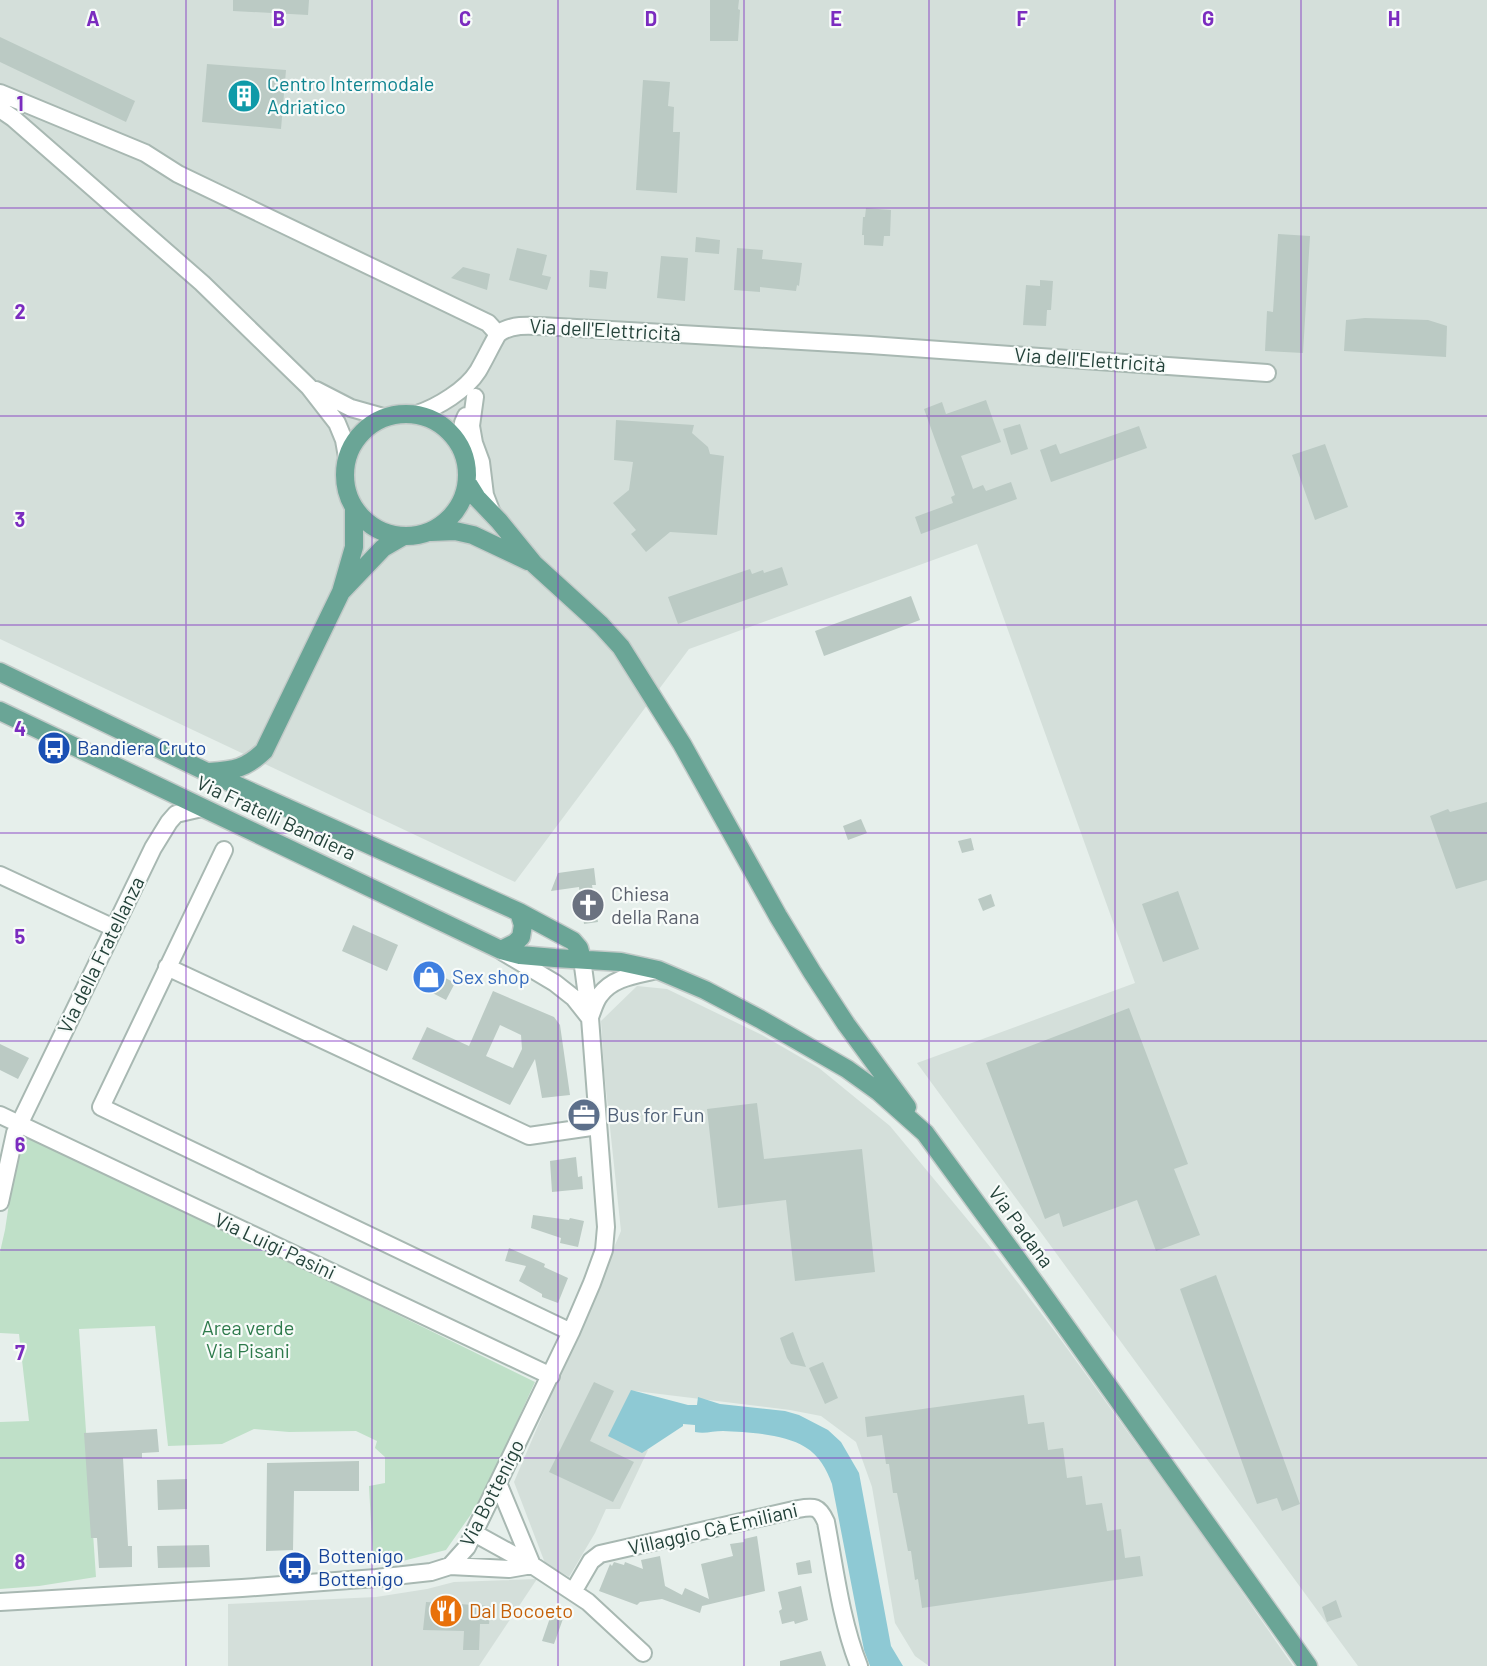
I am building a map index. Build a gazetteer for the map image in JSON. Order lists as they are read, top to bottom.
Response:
{
  "streets": {
    "main road": ["Via Fratelli Bandiera", "Via Padana"],
    "street": [
      "Via dell'Elettricità",
      "Via della Fratellanza",
      "Via Luigi Pasini",
      "Via Bottenigo",
      "Villaggio Cà Emiliani"
    ]
  },
  "crossings": [
    ["Via Fratelli Bandiera", "Via della Fratellanza"],
    ["Via Fratelli Bandiera", "Via Padana"],
    ["Via Fratelli Bandiera", "Via Bottenigo"],
    ["Via della Fratellanza", "Via Luigi Pasini"],
    ["Via Luigi Pasini", "Via Bottenigo"]
  ],
  "parks": ["Area verde Via Pisani"],
  "places": {
    "building": ["Centro Intermodale Adriatico"],
    "bus stop": ["Bandiera Cruto", "Bottenigo Bottenigo"],
    "church": ["Chiesa della Rana"],
    "shop": ["Sex shop"],
    "office": ["Bus for Fun"],
    "restaurant": ["Dal Bocoeto"]
  },
  "grid": {
    "columns": [
      "A",
      "B",
      "C",
      "D",
      "E",
      "F",
      "G",
      "H"
    ],
    "rows": [
      "1",
      "2",
      "3",
      "4",
      "5",
      "6",
      "7",
      "8"
    ]
  }
}
